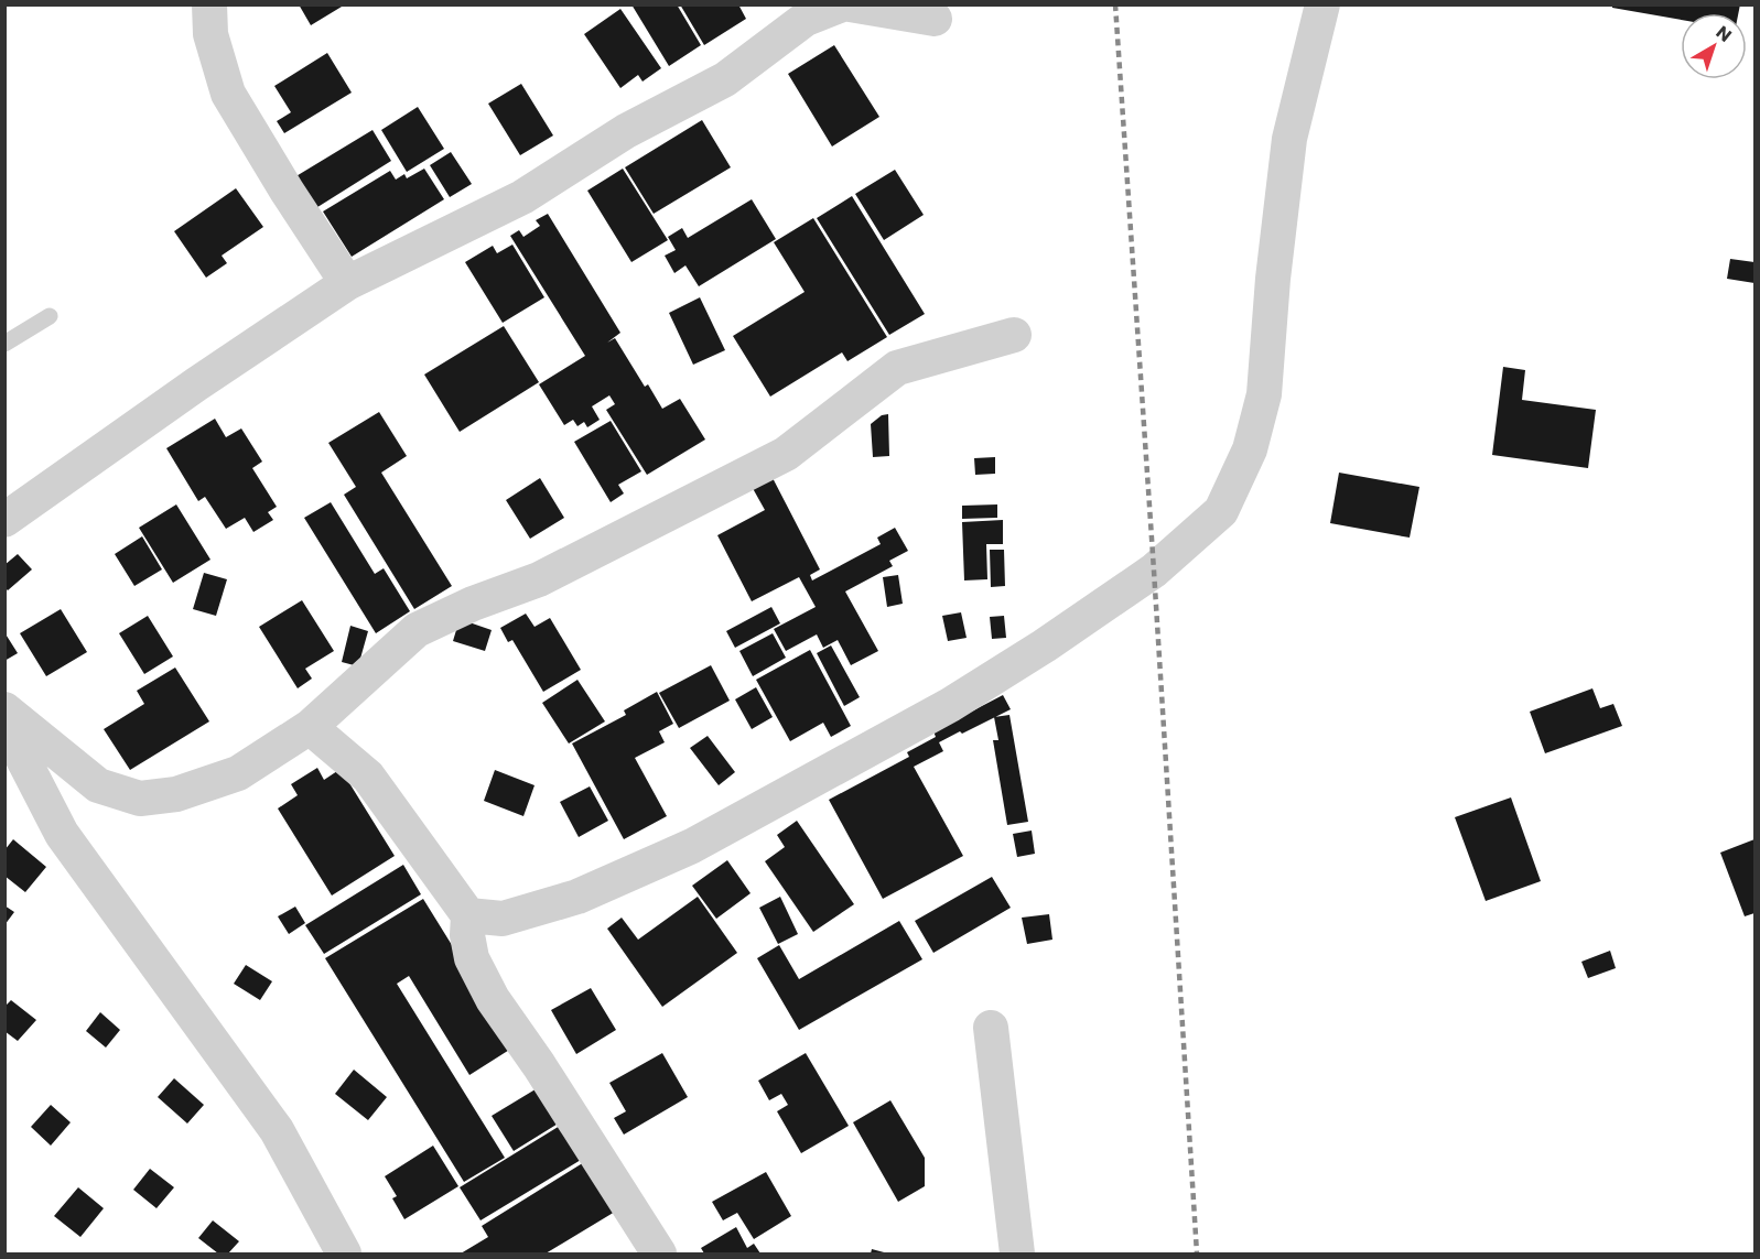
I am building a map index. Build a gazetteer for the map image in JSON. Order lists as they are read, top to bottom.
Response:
{
  "north": "top right"
}
